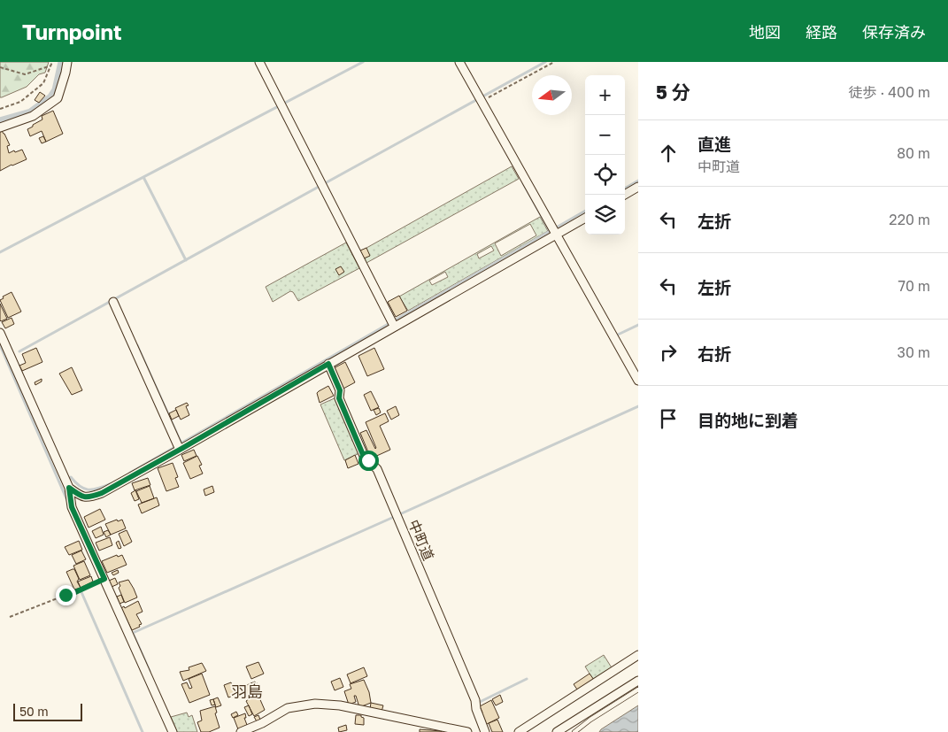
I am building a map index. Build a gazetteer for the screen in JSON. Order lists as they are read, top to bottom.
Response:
{
  "streets": {
    "street": ["中町道"]
  },
  "districts": ["羽島"],
  "scale_bar": "50 m",
  "north": "left",
  "page": {
    "header": "Turnpoint",
    "nav": ["地図", "経路", "保存済み"],
    "heading": ["5 分", "徒歩 · 400 m"],
    "map_buttons": ["+", "−"],
    "list": [
      ["直進", "中町道", "80 m"],
      ["左折", "220 m"],
      ["左折", "70 m"],
      ["右折", "30 m"],
      "目的地に到着"
    ],
    "scale": "50 m"
  }
}
